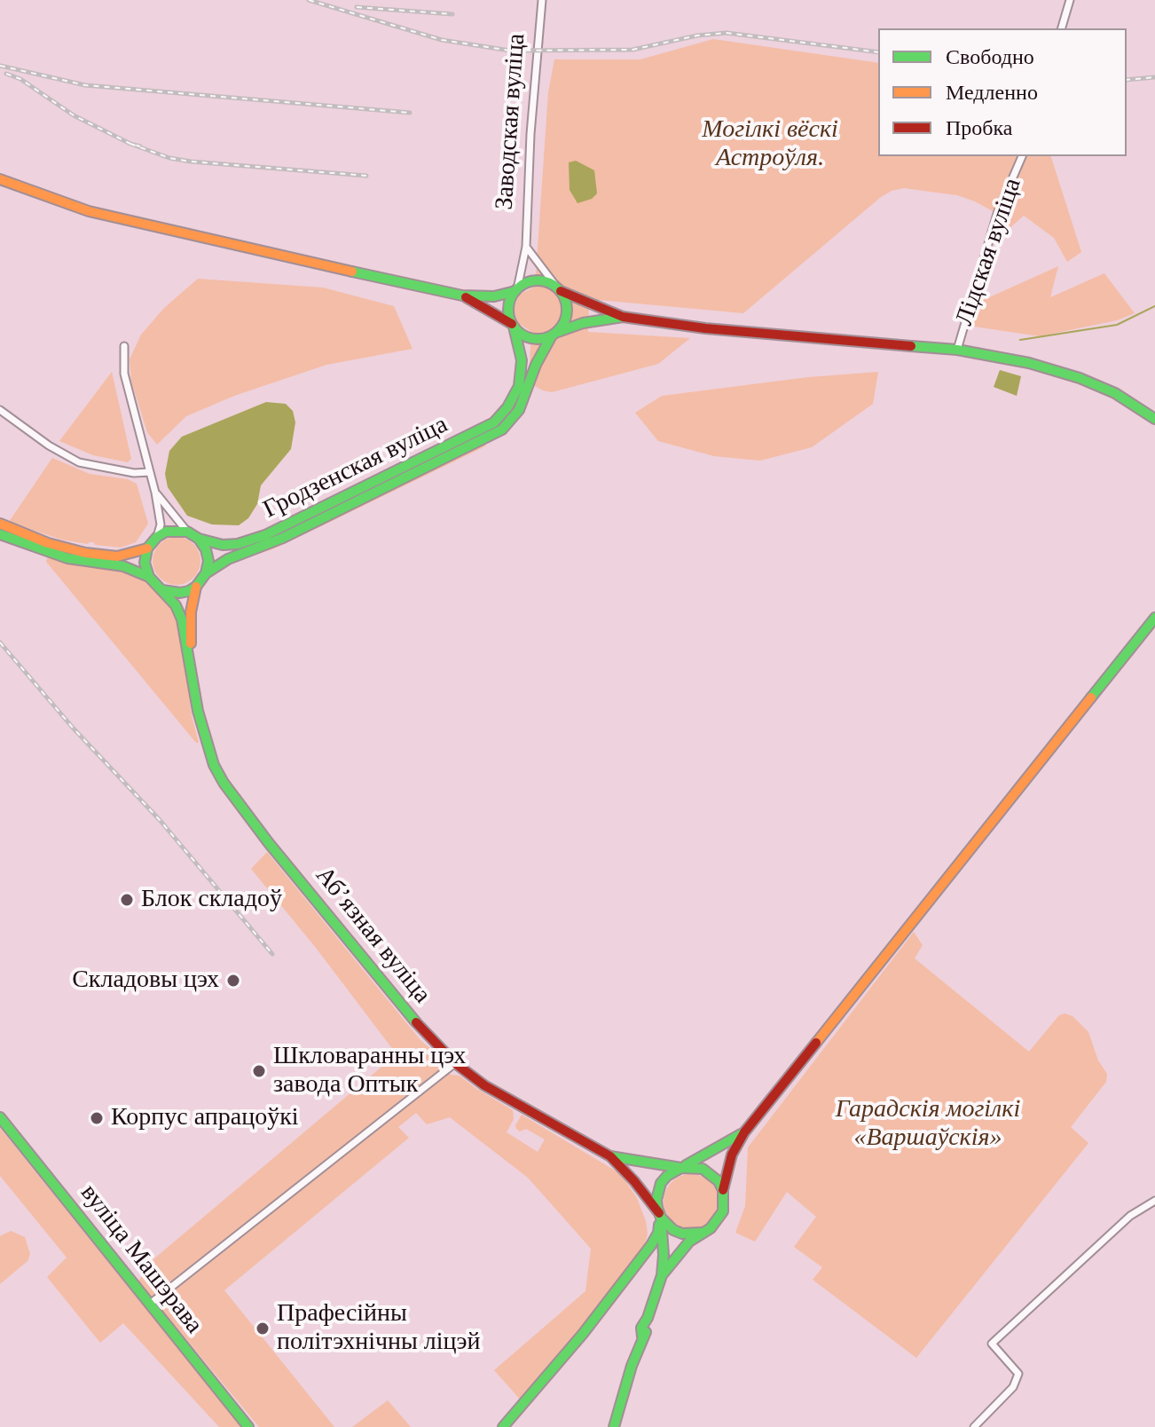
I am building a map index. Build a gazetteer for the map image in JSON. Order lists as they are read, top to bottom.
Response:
{
  "streets": {
    "main road": ["Гродзенская вуліца", "Абʼязная вуліца", "вуліца Машэрава"],
    "street": ["Заводская вуліца", "Лідская вуліца"]
  },
  "crossings": [
    ["Заводская вуліца", "Гродзенская вуліца"],
    ["Гродзенская вуліца", "Абʼязная вуліца"]
  ],
  "parks": ["Могілкі вёскі Астроўля.", "Гарадскія могілкі «Варшаўскія»"],
  "places": [
    "Блок складоў",
    "Складовы цэх",
    "Шкловаранны цэх завода Оптык",
    "Корпус апрацоўкі",
    "Прафесійны політэхнічны ліцэй"
  ],
  "legend": ["Свободно", "Медленно", "Пробка"]
}
